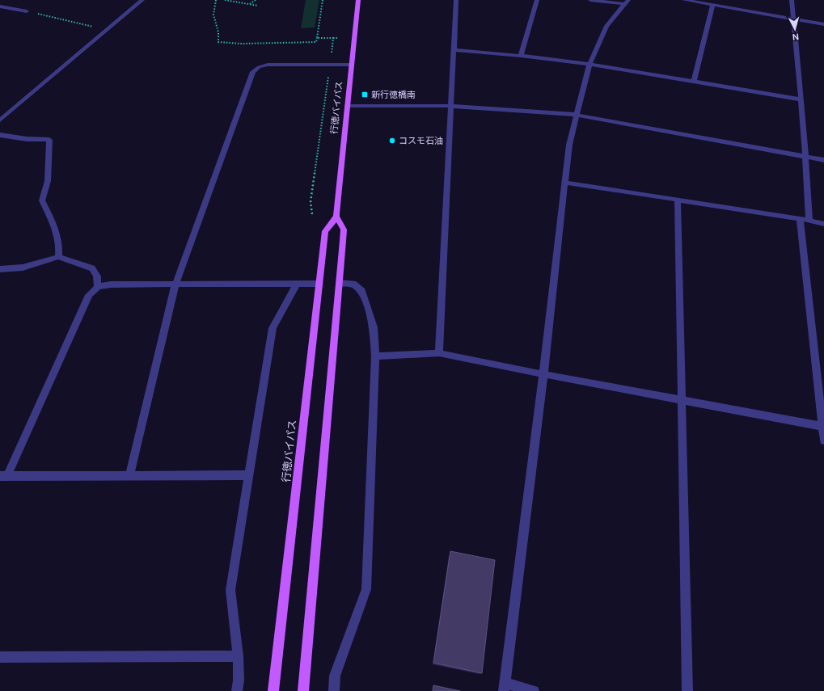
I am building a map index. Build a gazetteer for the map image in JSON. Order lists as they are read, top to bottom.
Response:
{
  "streets": {
    "main road": ["行徳バイパス"]
  },
  "places": {
    "transit": ["新行徳橋南"],
    "other": ["コスモ石油"]
  },
  "north": "bottom"
}
